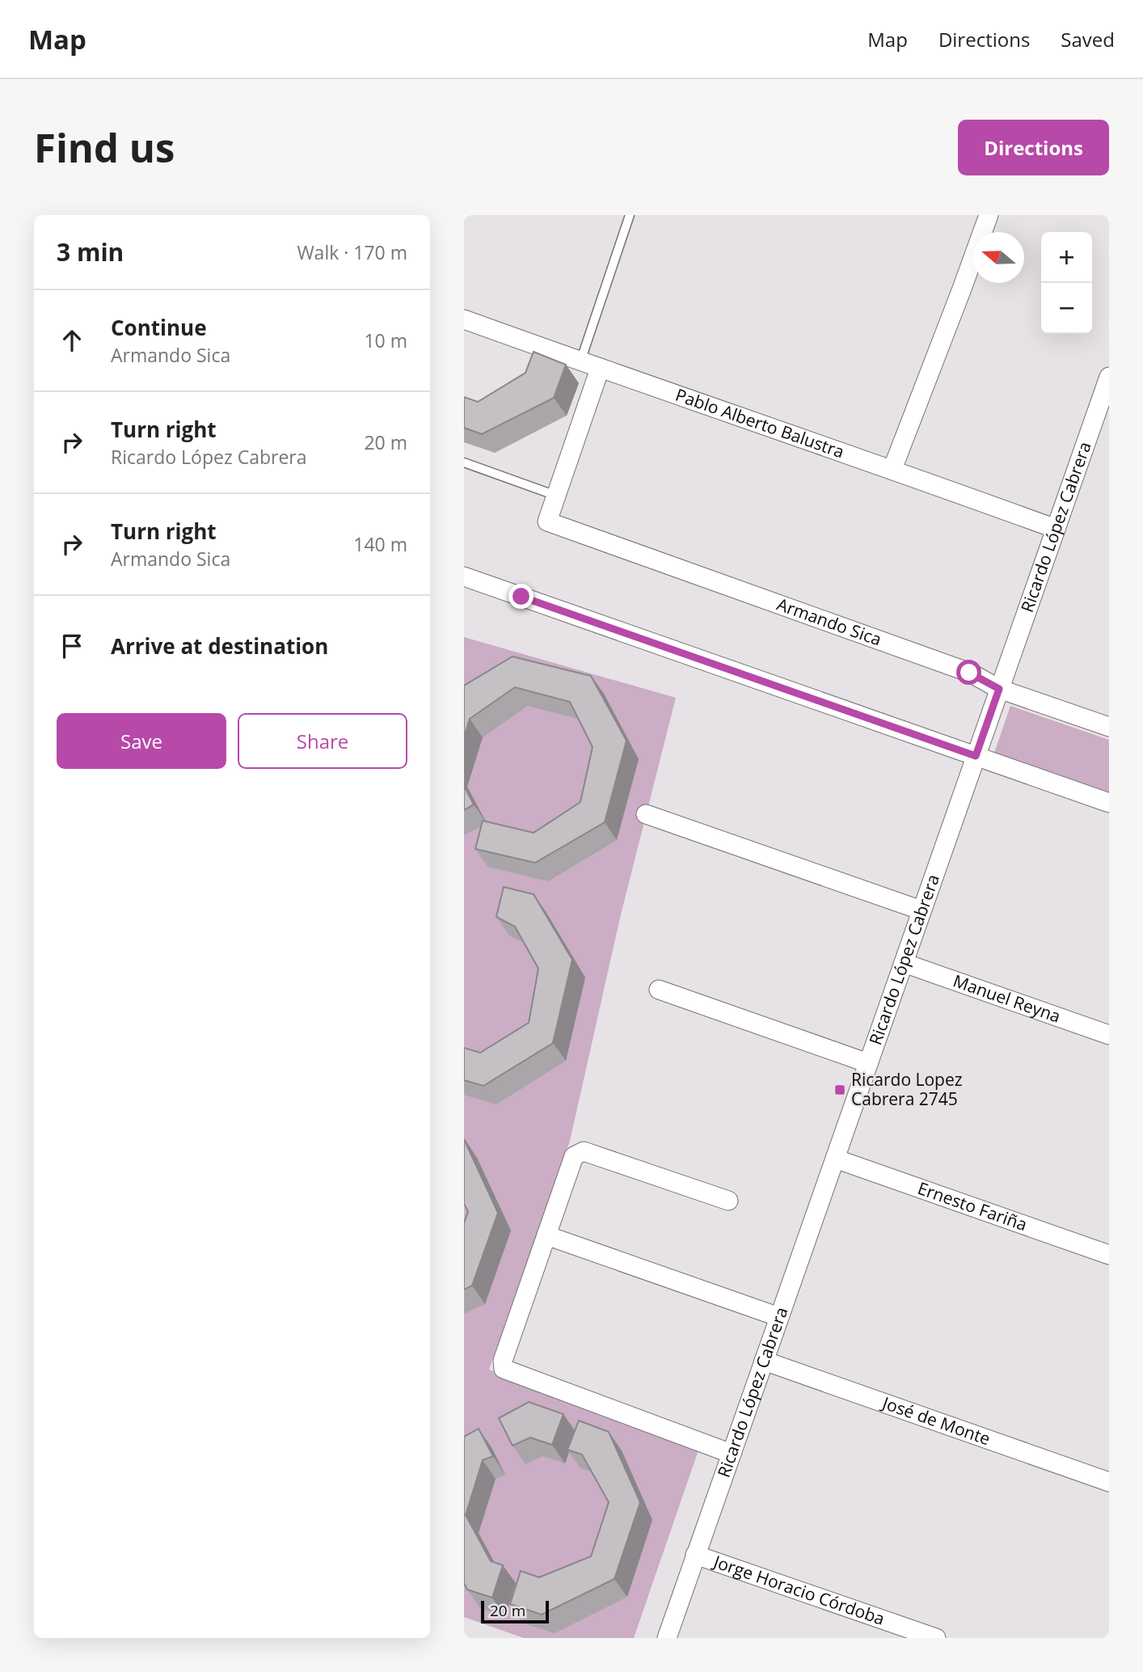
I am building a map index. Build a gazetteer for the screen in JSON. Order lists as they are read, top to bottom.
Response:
{
  "streets": {
    "street": [
      "Pablo Alberto Balustra",
      "Ricardo López Cabrera",
      "Armando Sica",
      "Manuel Reyna",
      "Ernesto Fariña",
      "José de Monte",
      "Jorge Horacio Córdoba"
    ]
  },
  "crossings": [
    ["Pablo Alberto Balustra", "Ricardo López Cabrera"],
    ["Ricardo López Cabrera", "Armando Sica"],
    ["Ricardo López Cabrera", "Manuel Reyna"],
    ["Ricardo López Cabrera", "Ernesto Fariña"],
    ["Ricardo López Cabrera", "José de Monte"],
    ["Ricardo López Cabrera", "Jorge Horacio Córdoba"]
  ],
  "places": {
    "transit": ["Ricardo Lopez Cabrera 2745"]
  },
  "scale_bar": "20 m",
  "north": "left",
  "page": {
    "header": "Map",
    "nav": ["Map", "Directions", "Saved"],
    "buttons": [
      "Directions",
      ["Save", "Share"]
    ],
    "title": "Find us",
    "heading": ["3 min", "Walk · 170 m"],
    "map_buttons": ["+", "−"],
    "list": [
      ["Continue", "Armando Sica", "10 m"],
      ["Turn right", "Ricardo López Cabrera", "20 m"],
      ["Turn right", "Armando Sica", "140 m"],
      "Arrive at destination"
    ],
    "scale": "20 m"
  }
}
